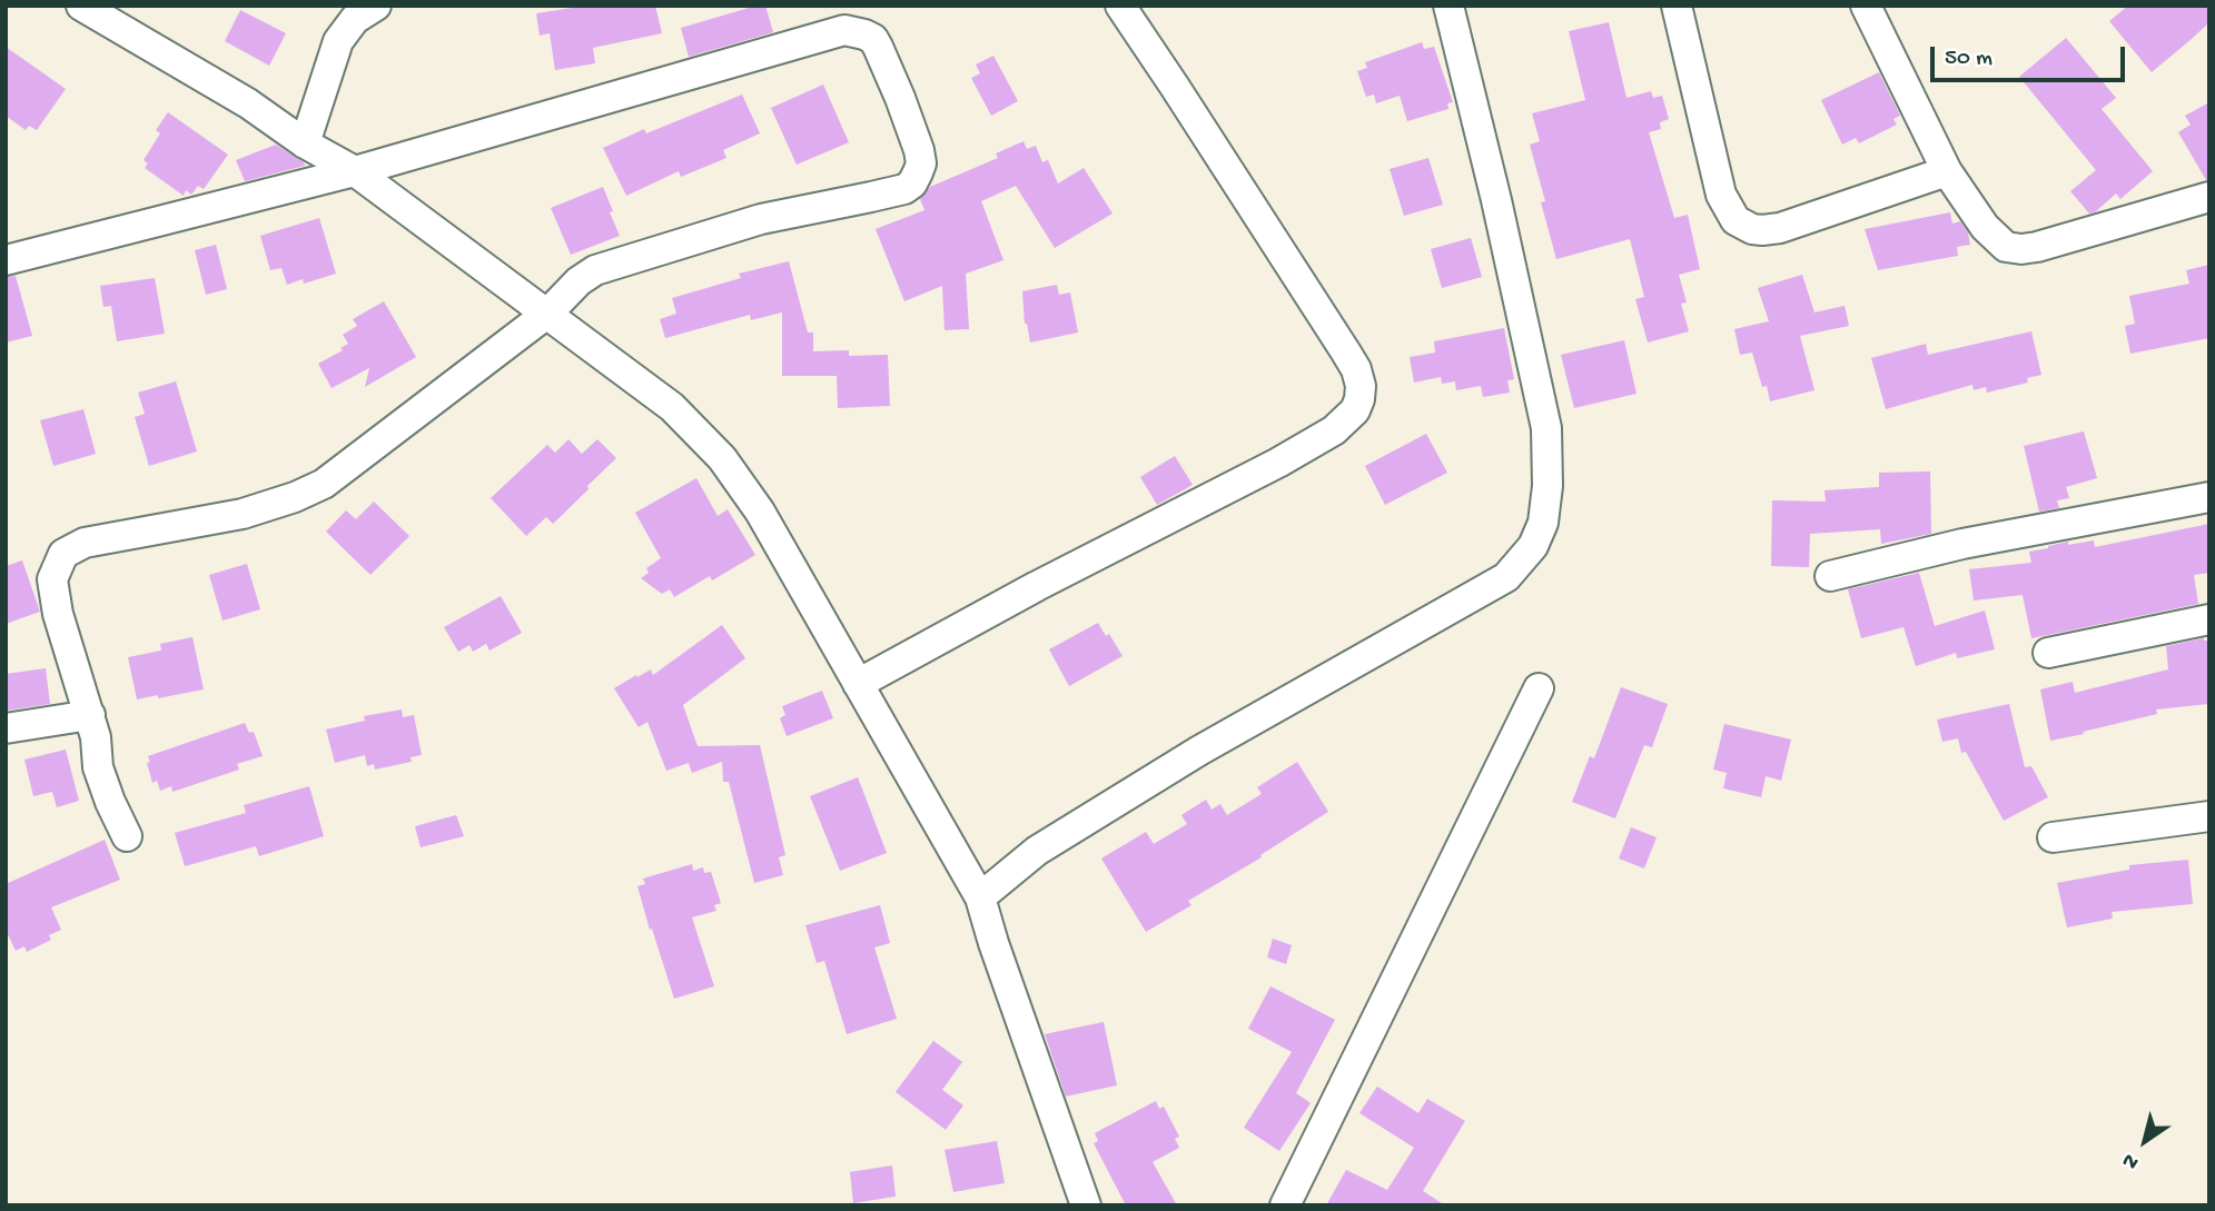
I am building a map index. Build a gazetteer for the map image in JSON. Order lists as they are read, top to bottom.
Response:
{
  "scale_bar": "50 m",
  "north": "bottom left"
}
